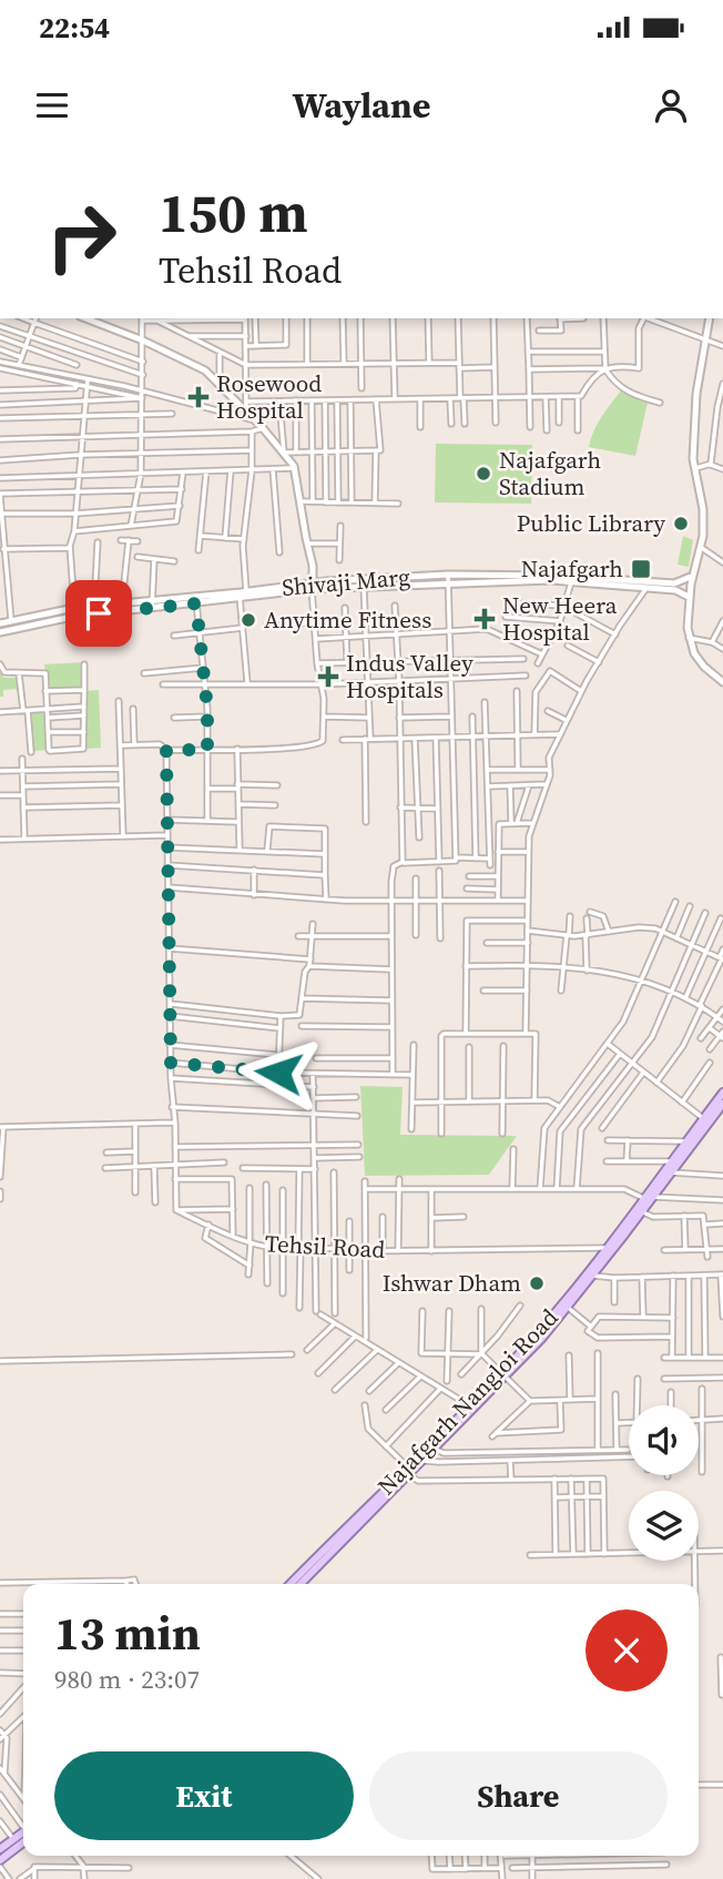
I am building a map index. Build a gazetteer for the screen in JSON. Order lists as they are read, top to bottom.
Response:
{
  "streets": {
    "main road": ["Shivaji Marg", "Najafgarh Nangloi Road"],
    "street": ["Tehsil Road"]
  },
  "crossings": [
    ["Tehsil Road", "Najafgarh Nangloi Road"]
  ],
  "places": {
    "health": ["Rosewood Hospital", "New Heera Hospital", "Indus Valley Hospitals"],
    "other": [
      "Najafgarh Stadium",
      "Public Library",
      "Anytime Fitness",
      "Ishwar Dham"
    ],
    "transit": ["Najafgarh"]
  },
  "page": {
    "status": "22:54",
    "header": "Waylane",
    "turn": ["150 m", "Tehsil Road"],
    "heading": ["13 min", "980 m · 23:07"],
    "buttons": ["Exit", "Share"]
  }
}
